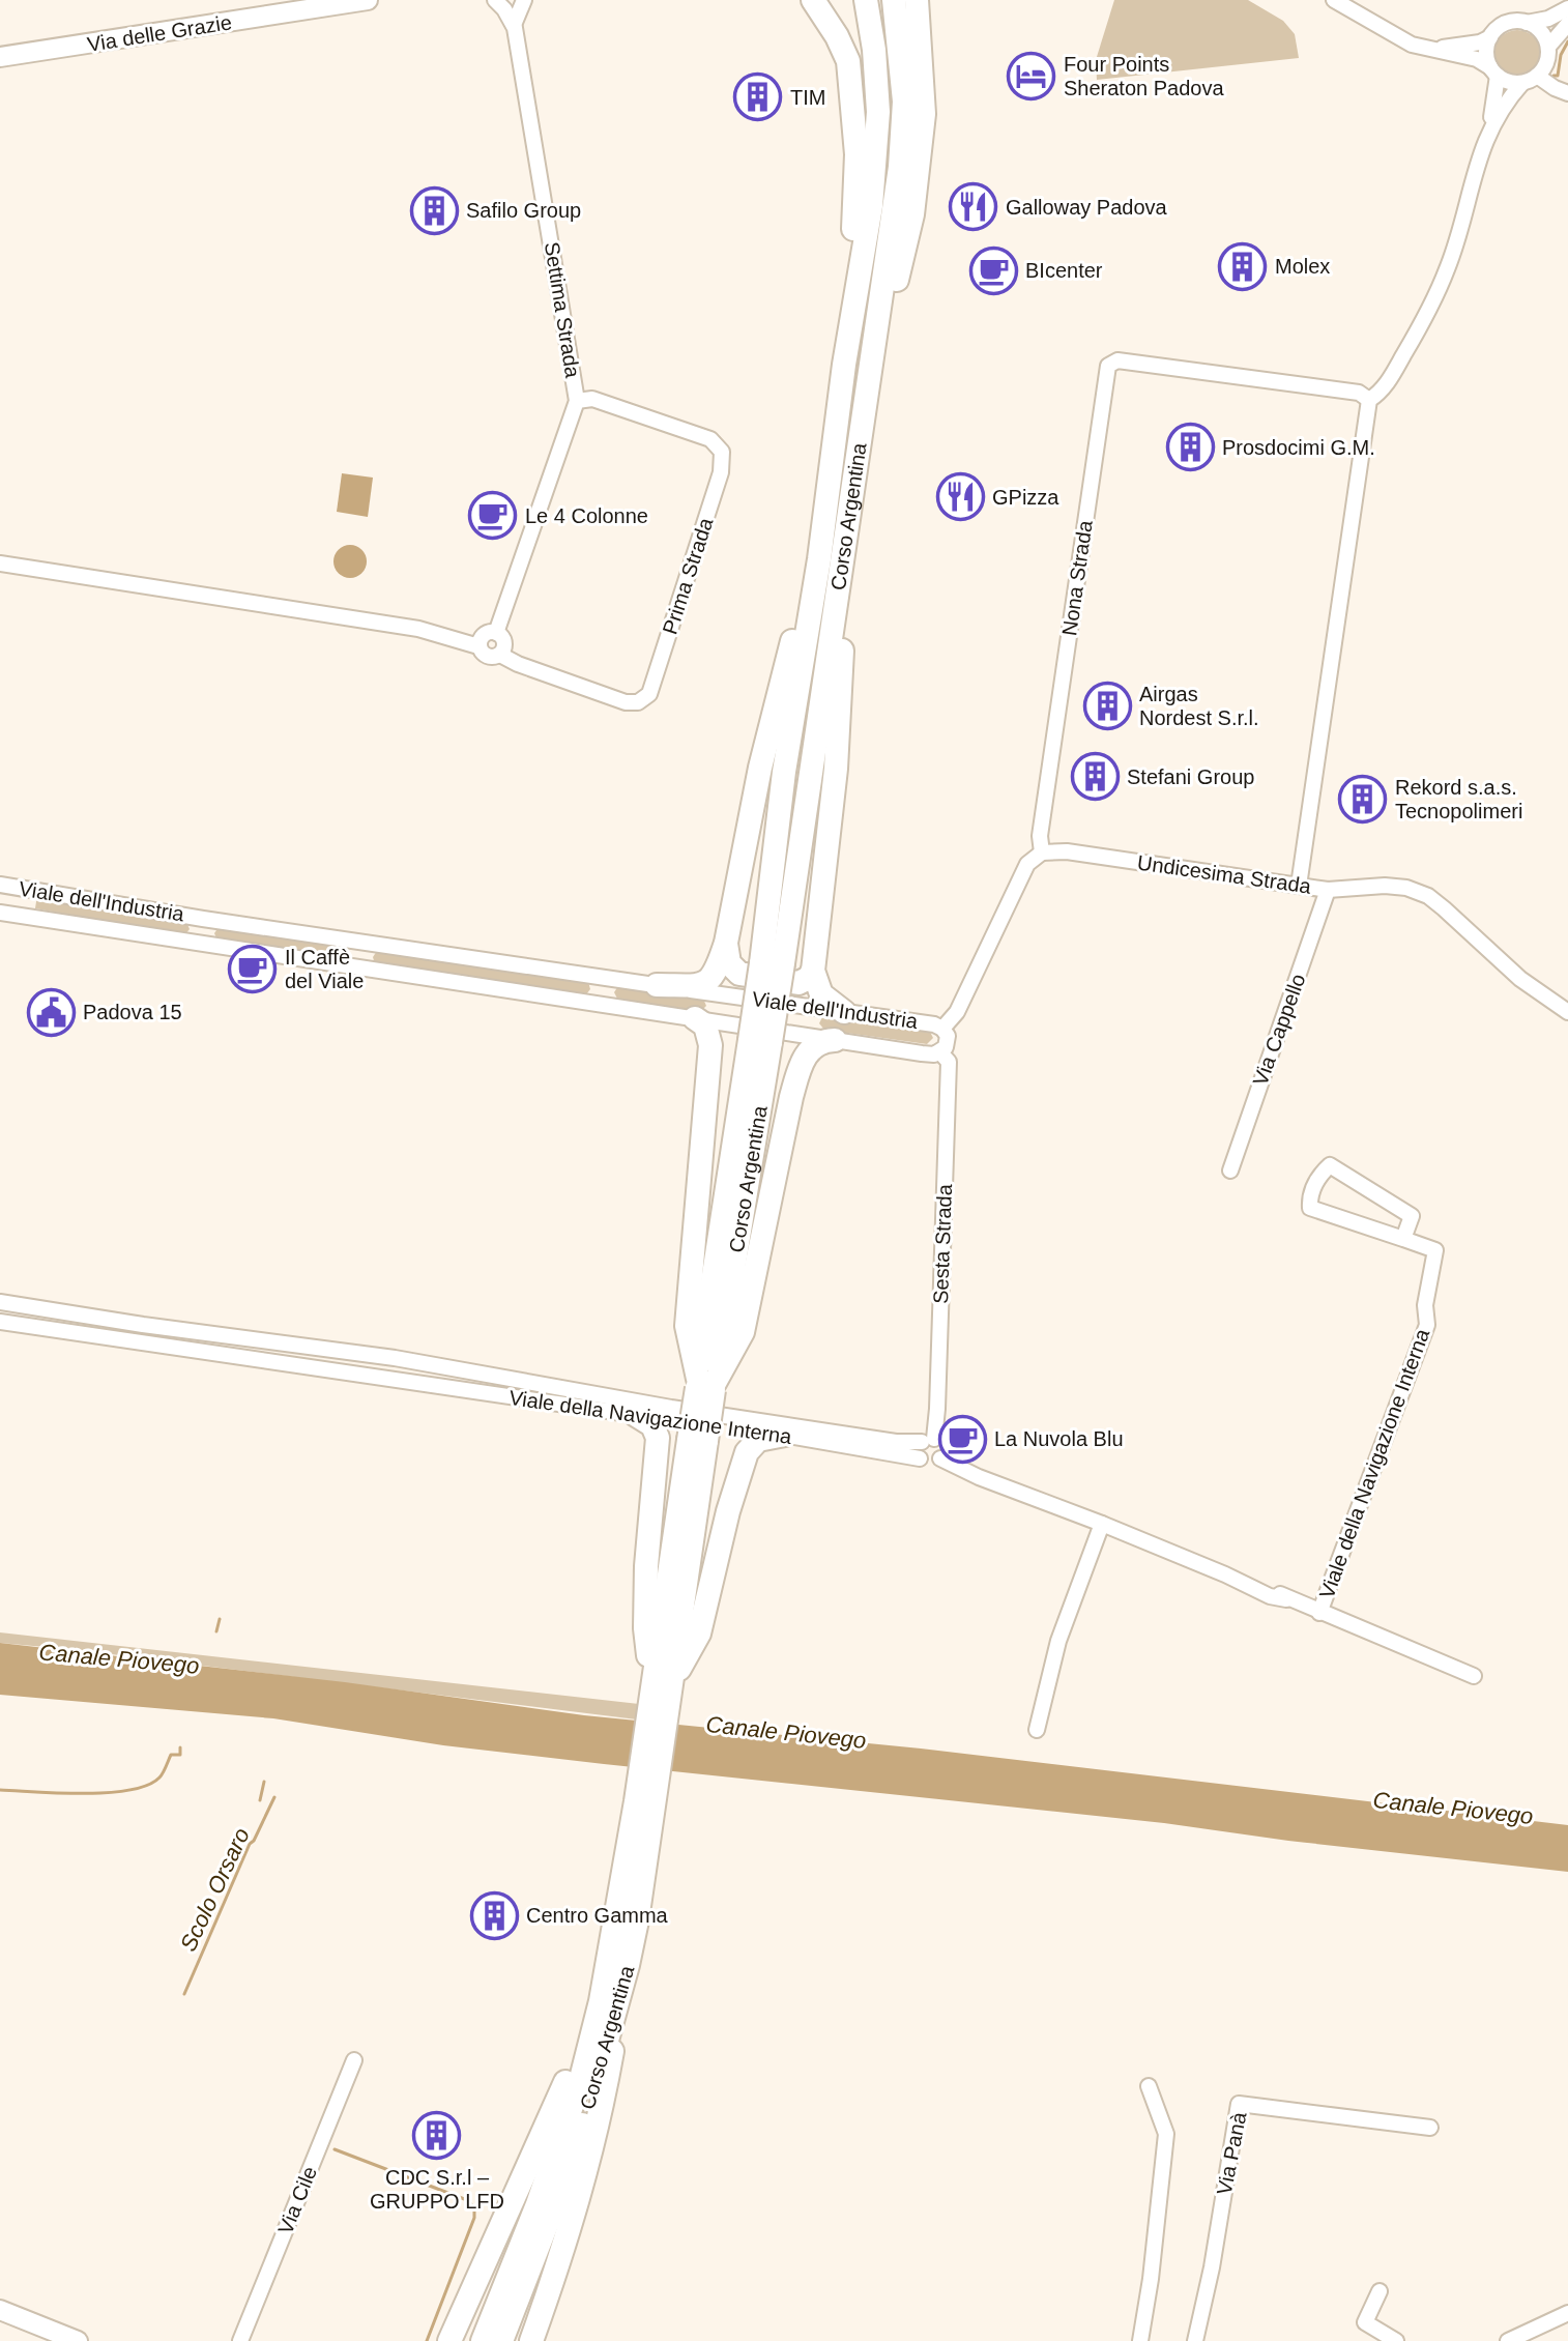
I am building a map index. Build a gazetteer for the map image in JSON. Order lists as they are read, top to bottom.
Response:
{
  "streets": {
    "highway": ["Corso Argentina"],
    "main road": ["Via delle Grazie"],
    "street": [
      "Settima Strada",
      "Prima Strada",
      "Nona Strada",
      "Undicesima Strada",
      "Viale dell'Industria",
      "Via Cappello",
      "Sesta Strada",
      "Viale della Navigazione Interna",
      "Via Panà",
      "Via Cile"
    ]
  },
  "crossings": [
    ["Settima Strada", "Prima Strada"],
    ["Nona Strada", "Undicesima Strada"],
    ["Undicesima Strada", "Via Cappello"],
    ["Viale dell'Industria", "Sesta Strada"],
    ["Sesta Strada", "Viale della Navigazione Interna"]
  ],
  "water": ["Canale Piovego", "Scolo Orsaro"],
  "places": {
    "hotel": ["Four Points Sheraton Padova"],
    "building": [
      "TIM",
      "Safilo Group",
      "Molex",
      "Prosdocimi G.M.",
      "Airgas Nordest S.r.l.",
      "Stefani Group",
      "Rekord s.a.s. Tecnopolimeri",
      "Centro Gamma",
      "CDC S.r.l – GRUPPO LFD"
    ],
    "restaurant": ["Galloway Padova", "GPizza"],
    "cafe": [
      "BIcenter",
      "Le 4 Colonne",
      "Il Caffè del Viale",
      "La Nuvola Blu"
    ],
    "public building": ["Padova 15"]
  }
}
